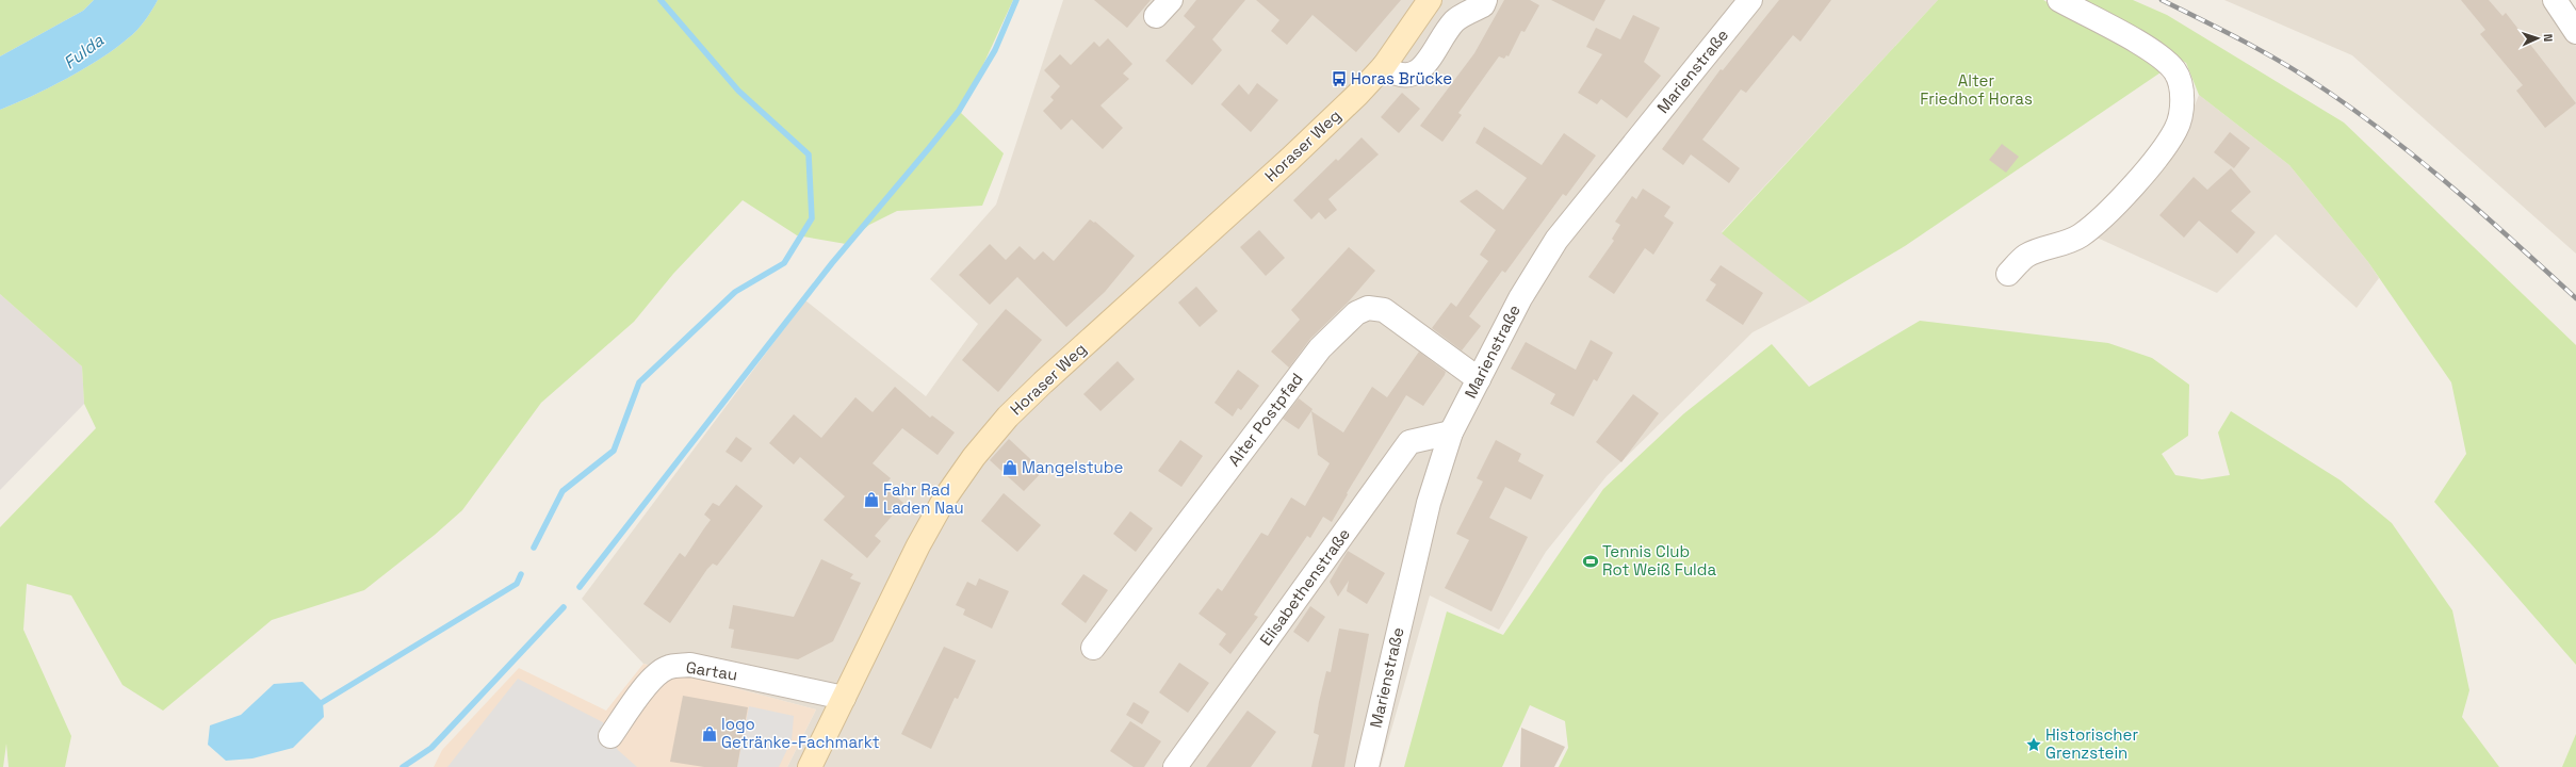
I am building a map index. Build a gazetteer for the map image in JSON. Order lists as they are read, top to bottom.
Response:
{
  "streets": {
    "main road": ["Horaser Weg"],
    "street": [
      "Marienstraße",
      "Alter Postpfad",
      "Elisabethenstraße",
      "Gartau"
    ]
  },
  "crossings": [
    ["Marienstraße", "Alter Postpfad"],
    ["Marienstraße", "Elisabethenstraße"],
    ["Horaser Weg", "Gartau"]
  ],
  "water": ["Fulda"],
  "parks": ["Alter Friedhof Horas"],
  "places": {
    "bus stop": ["Horas Brücke"],
    "shop": ["Mangelstube", "Fahr Rad Laden Nau", "logo Getränke-Fachmarkt"],
    "sports": ["Tennis Club Rot Weiß Fulda"],
    "place": ["Historischer Grenzstein"]
  },
  "north": "right"
}
